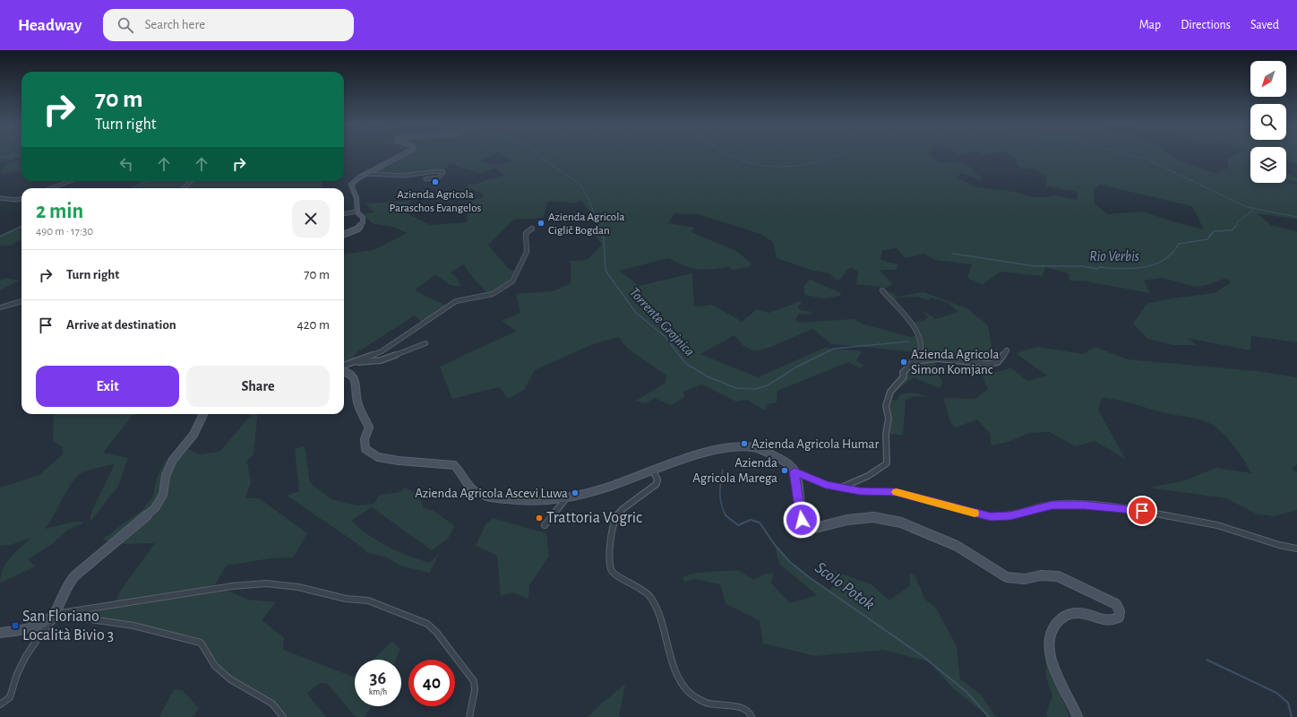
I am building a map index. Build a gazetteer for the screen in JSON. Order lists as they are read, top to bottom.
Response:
{
  "water": ["Rio Verbis", "Torrente Grojnica", "Scolo Potok"],
  "places": {
    "other": [
      "Azienda Agricola Paraschos Evangelos",
      "Azienda Agricola Ciglič Bogdan",
      "Azienda Agricola Simon Komjanc",
      "Azienda Agricola Humar",
      "Azienda Agricola Marega",
      "Azienda Agricola Ascevi Luwa",
      "Trattoria Vogric"
    ],
    "transit": ["San Floriano Località Bivio 3"]
  },
  "north": "bottom left",
  "page": {
    "header": "Headway",
    "search": "Search here",
    "nav": ["Map", "Directions", "Saved"],
    "turn": ["70 m", "Turn right"],
    "heading": ["2 min", "490 m · 17:30"],
    "list": [
      {
        "name": "Turn right",
        "value": "70 m"
      },
      {
        "name": "Arrive at destination",
        "value": "420 m"
      }
    ],
    "buttons": ["Exit", "Share"],
    "speed": "36 km/h",
    "limit": "40"
  }
}
